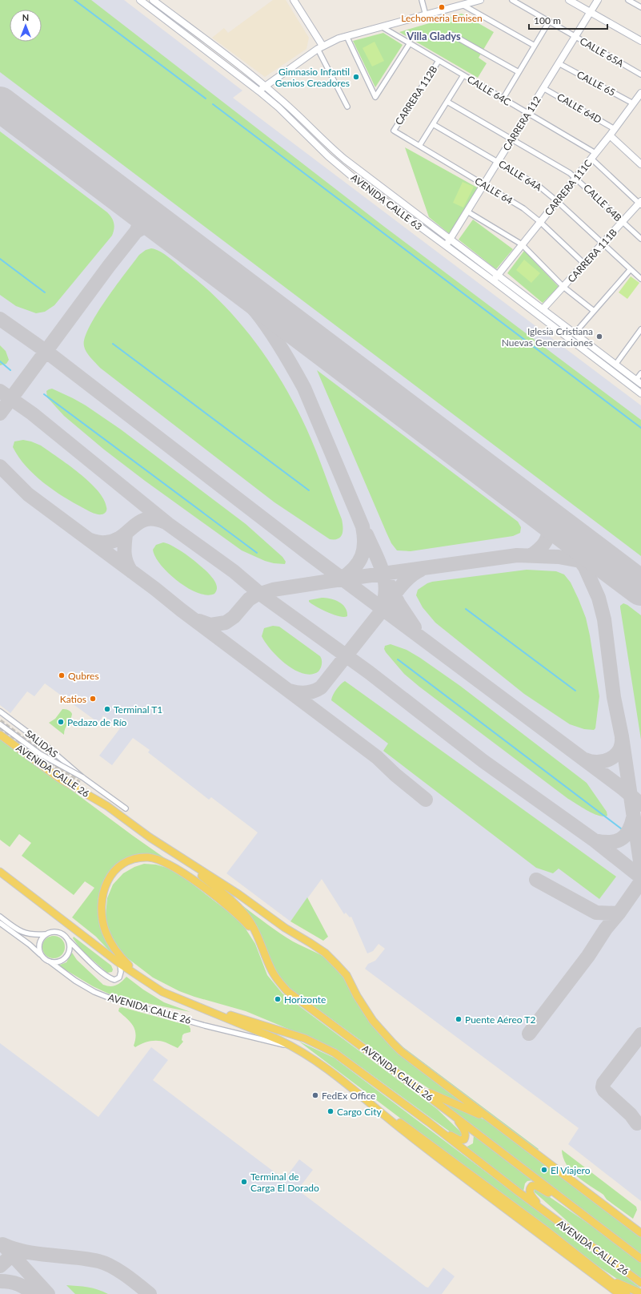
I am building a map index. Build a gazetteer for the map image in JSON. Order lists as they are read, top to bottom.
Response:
{
  "streets": {
    "main road": [
      "CARRERA 112",
      "CARRERA 111C",
      "AVENIDA CALLE 63",
      "CARRERA 111B",
      "AVENIDA CALLE 26"
    ],
    "street": [
      "CALLE 65A",
      "CALLE 65",
      "CALLE 64C",
      "CARRERA 112B",
      "CALLE 64D",
      "CALLE 64A",
      "CALLE 64",
      "CALLE 64B",
      "SALIDAS"
    ]
  },
  "crossings": [
    ["CALLE 65A", "CARRERA 112"],
    ["CALLE 65", "CARRERA 112"],
    ["CALLE 65", "CARRERA 111C"],
    ["CALLE 64C", "CARRERA 112B"],
    ["CALLE 64C", "CARRERA 112"],
    ["CALLE 64C", "CARRERA 111C"],
    ["CALLE 64C", "CARRERA 111B"],
    ["CARRERA 112B", "CALLE 64"],
    ["CALLE 64D", "CARRERA 112"],
    ["CALLE 64D", "CARRERA 111C"],
    ["CARRERA 112", "CALLE 64A"],
    ["CARRERA 112", "CALLE 64"],
    ["CARRERA 112", "AVENIDA CALLE 63"],
    ["CARRERA 112", "CALLE 64B"],
    ["CALLE 64A", "CARRERA 111C"],
    ["CALLE 64A", "CARRERA 111B"],
    ["CARRERA 111C", "CALLE 64"],
    ["CARRERA 111C", "AVENIDA CALLE 63"],
    ["CARRERA 111C", "CALLE 64B"],
    ["CALLE 64", "CARRERA 111B"],
    ["AVENIDA CALLE 63", "CARRERA 111B"],
    ["CALLE 64B", "CARRERA 111B"]
  ],
  "districts": ["Villa Gladys"],
  "places": [
    "Lechomeria Emisen",
    "Gimnasio Infantil Genios Creadores",
    "Iglesia Cristiana Nuevas Generaciones",
    "Qubres",
    "Katios",
    "Terminal T1",
    "Pedazo de Río",
    "Horizonte",
    "Puente Aéreo T2",
    "FedEx Office",
    "Cargo City",
    "El Viajero",
    "Terminal de Carga El Dorado"
  ],
  "scale_bar": "100 m",
  "north": "top"
}
